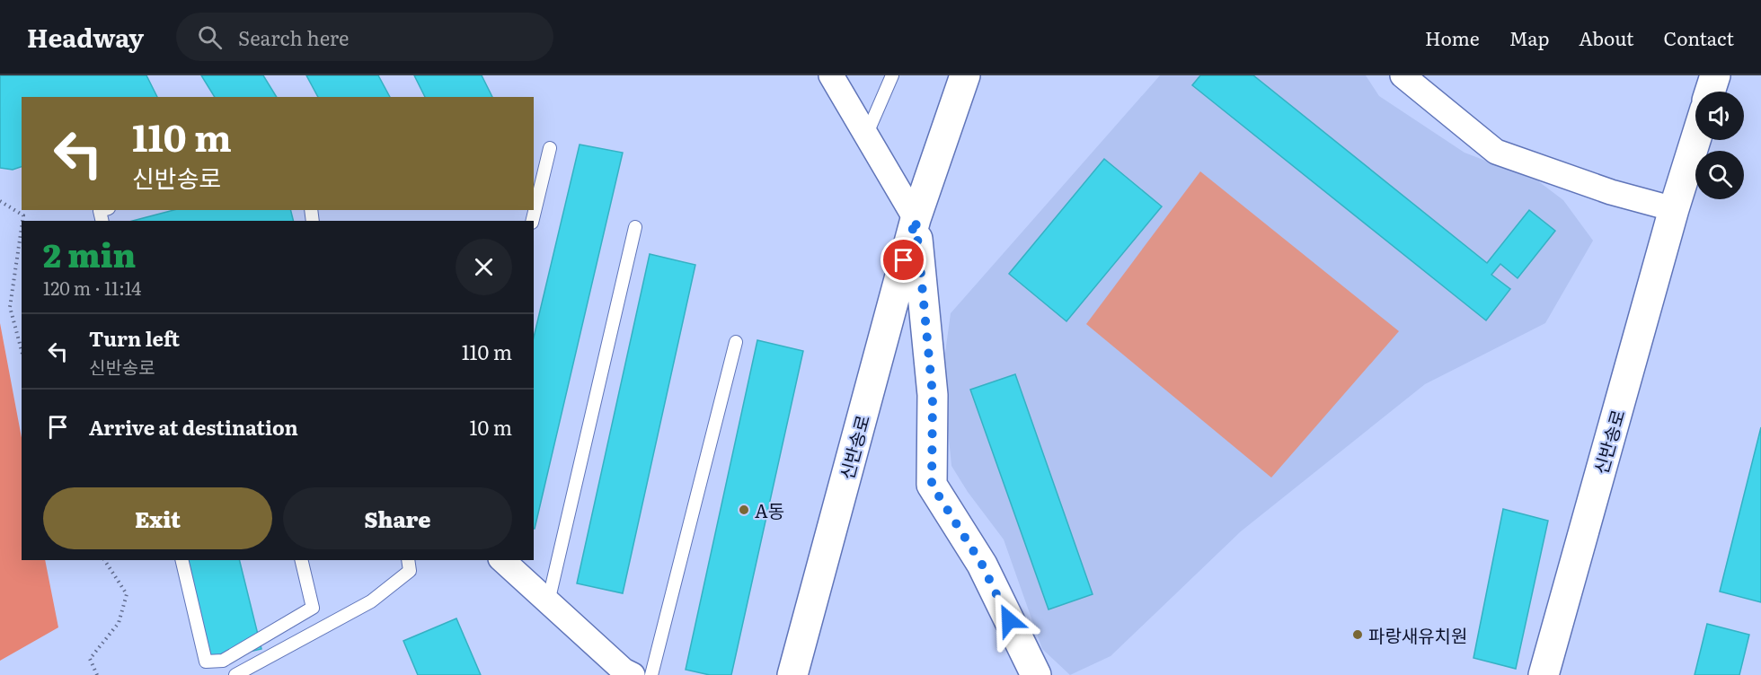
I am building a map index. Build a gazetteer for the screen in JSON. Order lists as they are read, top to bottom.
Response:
{
  "streets": {
    "main road": ["신반송로"]
  },
  "places": ["A동", "파랑새유치원"],
  "page": {
    "header": "Headway",
    "search": "Search here",
    "nav": [
      "Home",
      "Map",
      "About",
      "Contact"
    ],
    "turn": ["110 m", "신반송로"],
    "heading": ["2 min", "120 m · 11:14"],
    "list": [
      {
        "name": "Turn left",
        "note": "신반송로",
        "value": "110 m"
      },
      {
        "name": "Arrive at destination",
        "value": "10 m"
      }
    ],
    "buttons": ["Exit", "Share"]
  }
}
